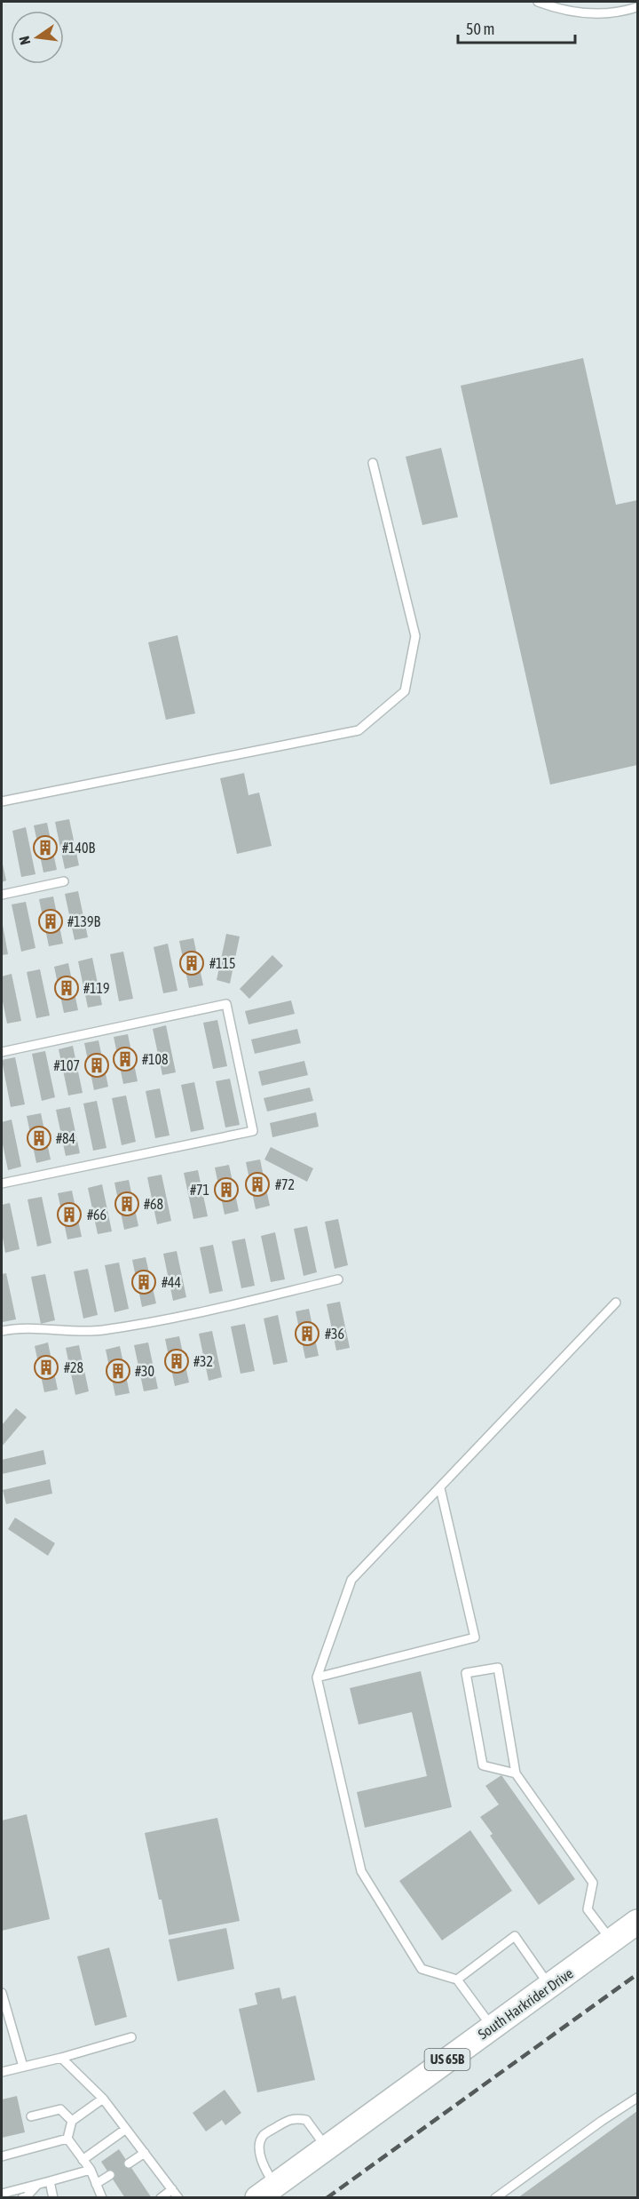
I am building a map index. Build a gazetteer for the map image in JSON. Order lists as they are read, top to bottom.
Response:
{
  "streets": {
    "main road": ["South Harkrider Drive", "US 65B"]
  },
  "places": {
    "building": [
      "#140B",
      "#139B",
      "#115",
      "#119",
      "#108",
      "#107",
      "#84",
      "#72",
      "#71",
      "#68",
      "#66",
      "#44",
      "#36",
      "#32",
      "#28",
      "#30"
    ]
  },
  "scale_bar": "50 m",
  "north": "left"
}
